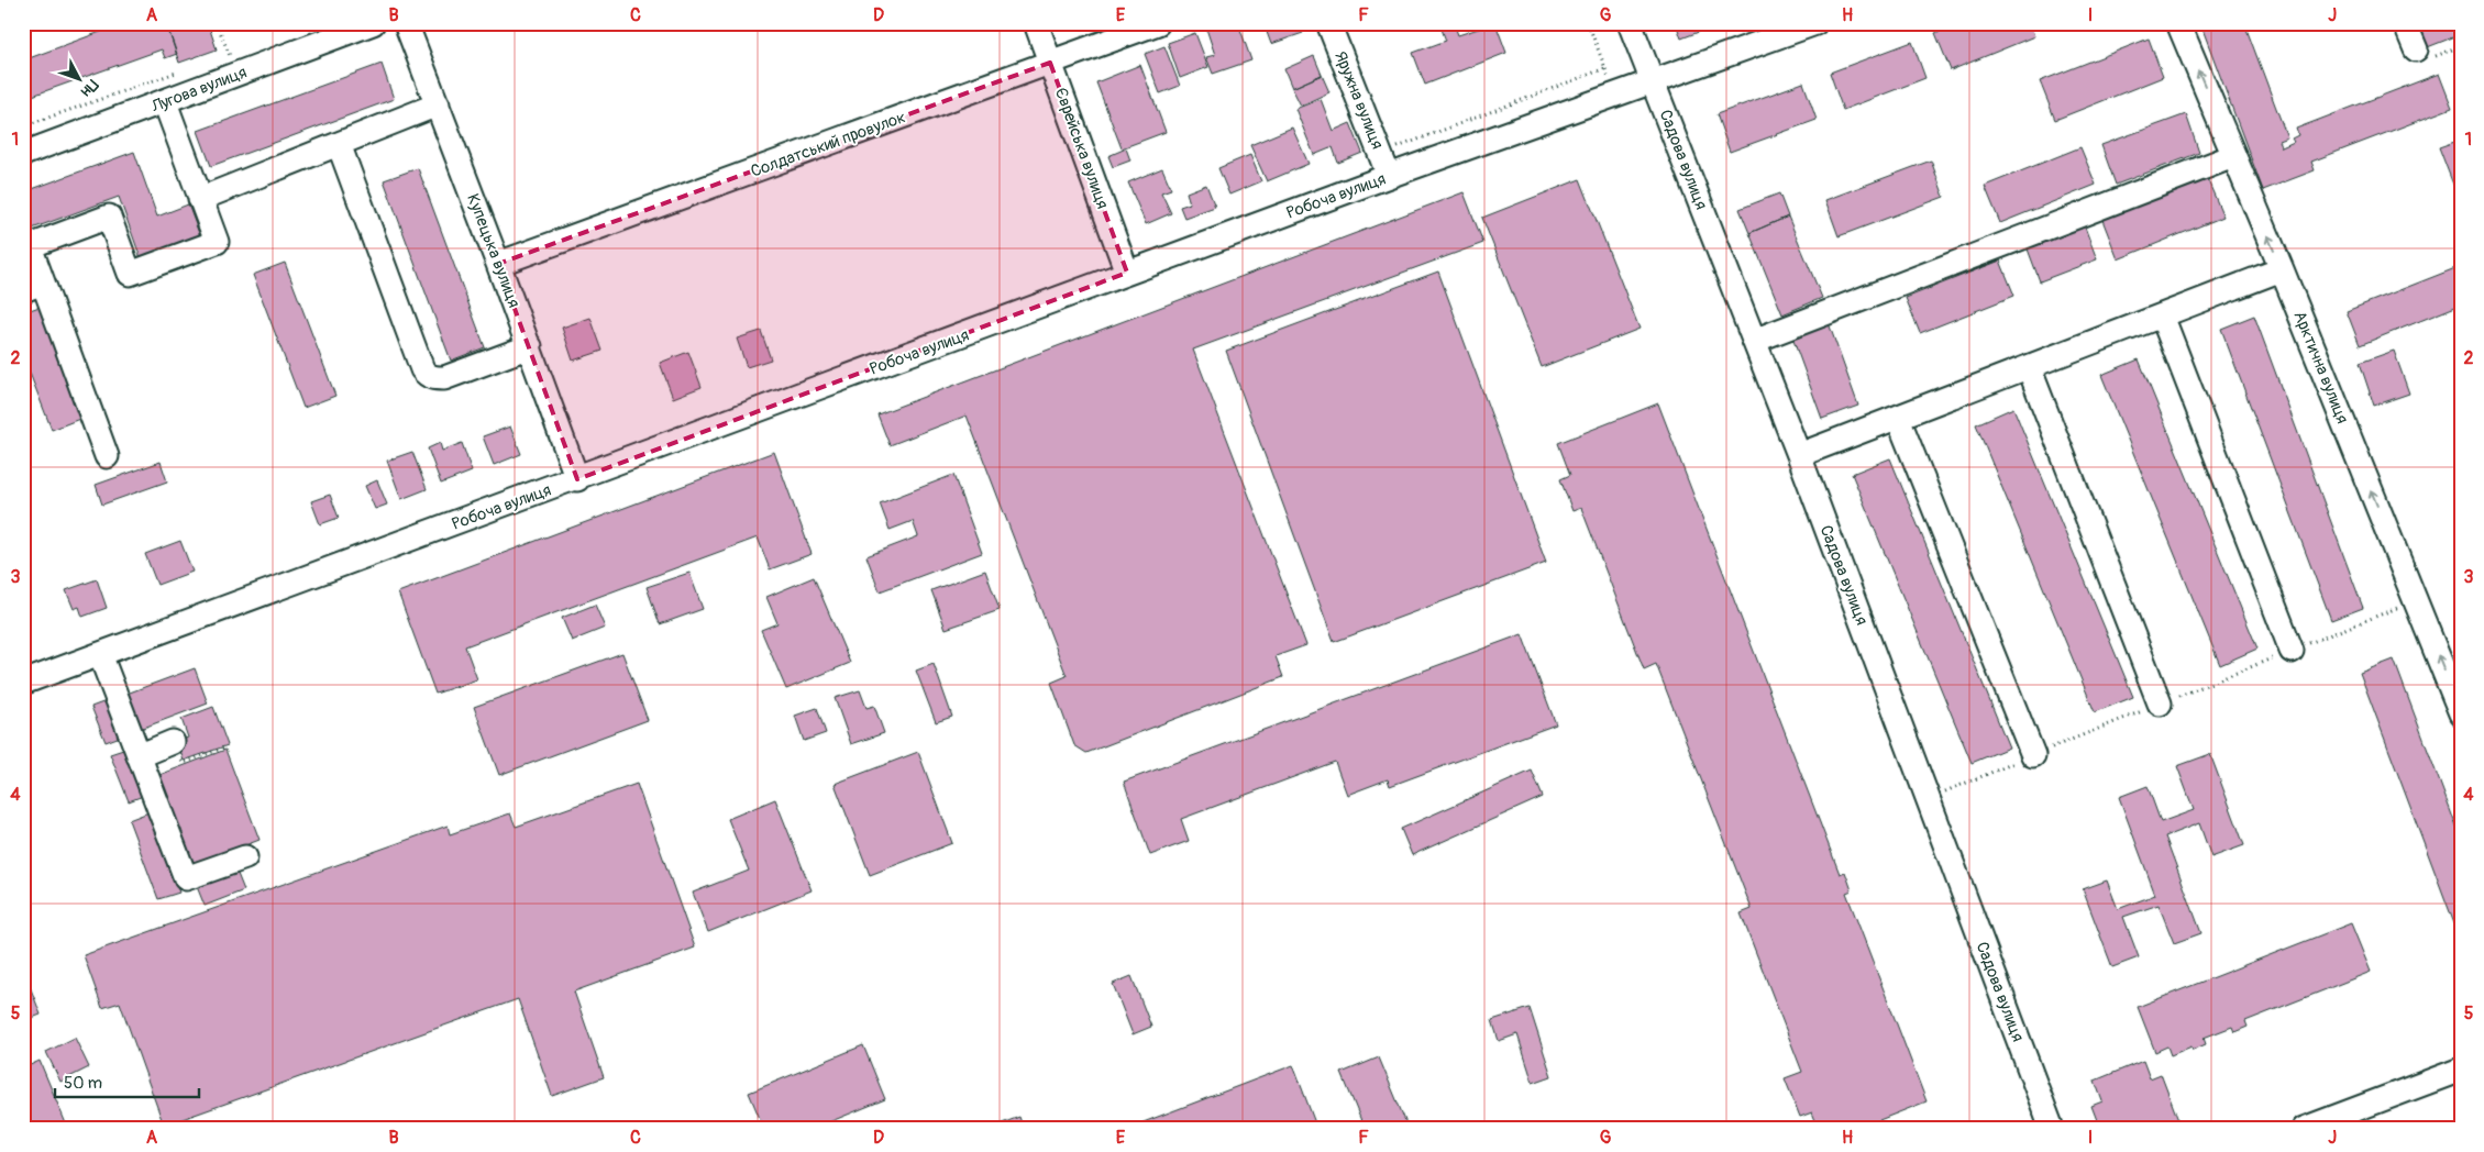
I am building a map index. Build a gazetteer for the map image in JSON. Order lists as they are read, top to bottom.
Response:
{
  "streets": {
    "street": [
      "Лугова вулиця",
      "Яружна вулиця",
      "Солдатський провулок",
      "Єврейська вулиця",
      "Садова вулиця",
      "Робоча вулиця",
      "Купецька вулиця",
      "Арктична вулиця"
    ]
  },
  "crossings": [
    ["Яружна вулиця", "Робоча вулиця"],
    ["Солдатський провулок", "Єврейська вулиця"],
    ["Солдатський провулок", "Купецька вулиця"],
    ["Єврейська вулиця", "Робоча вулиця"],
    ["Садова вулиця", "Робоча вулиця"],
    ["Робоча вулиця", "Купецька вулиця"]
  ],
  "scale_bar": "50 m",
  "north": "bottom right",
  "grid": {
    "columns": [
      "A",
      "B",
      "C",
      "D",
      "E",
      "F",
      "G",
      "H",
      "I",
      "J"
    ],
    "rows": [
      "1",
      "2",
      "3",
      "4",
      "5"
    ]
  }
}
